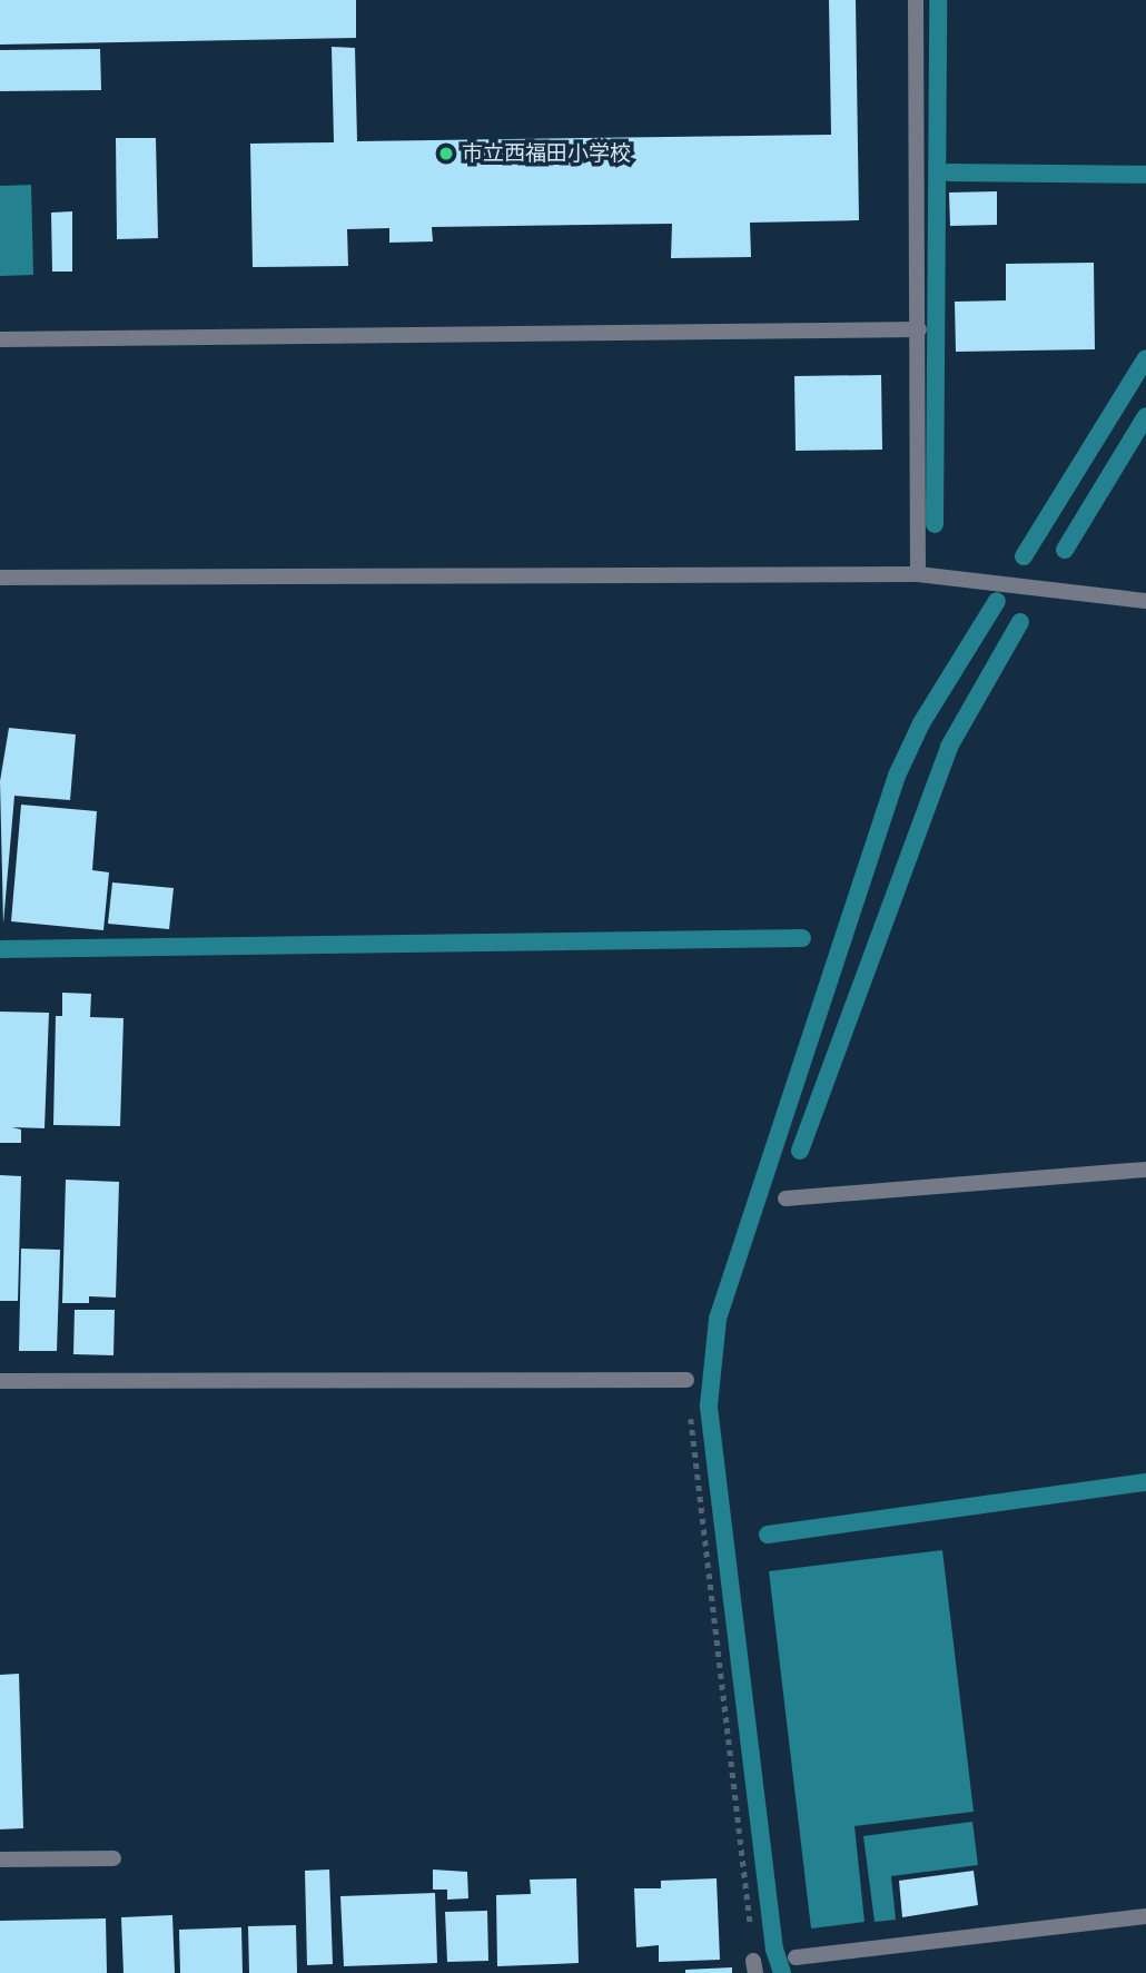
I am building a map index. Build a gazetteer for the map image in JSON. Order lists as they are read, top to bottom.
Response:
{
  "places": ["市立西福田小学校"]
}
